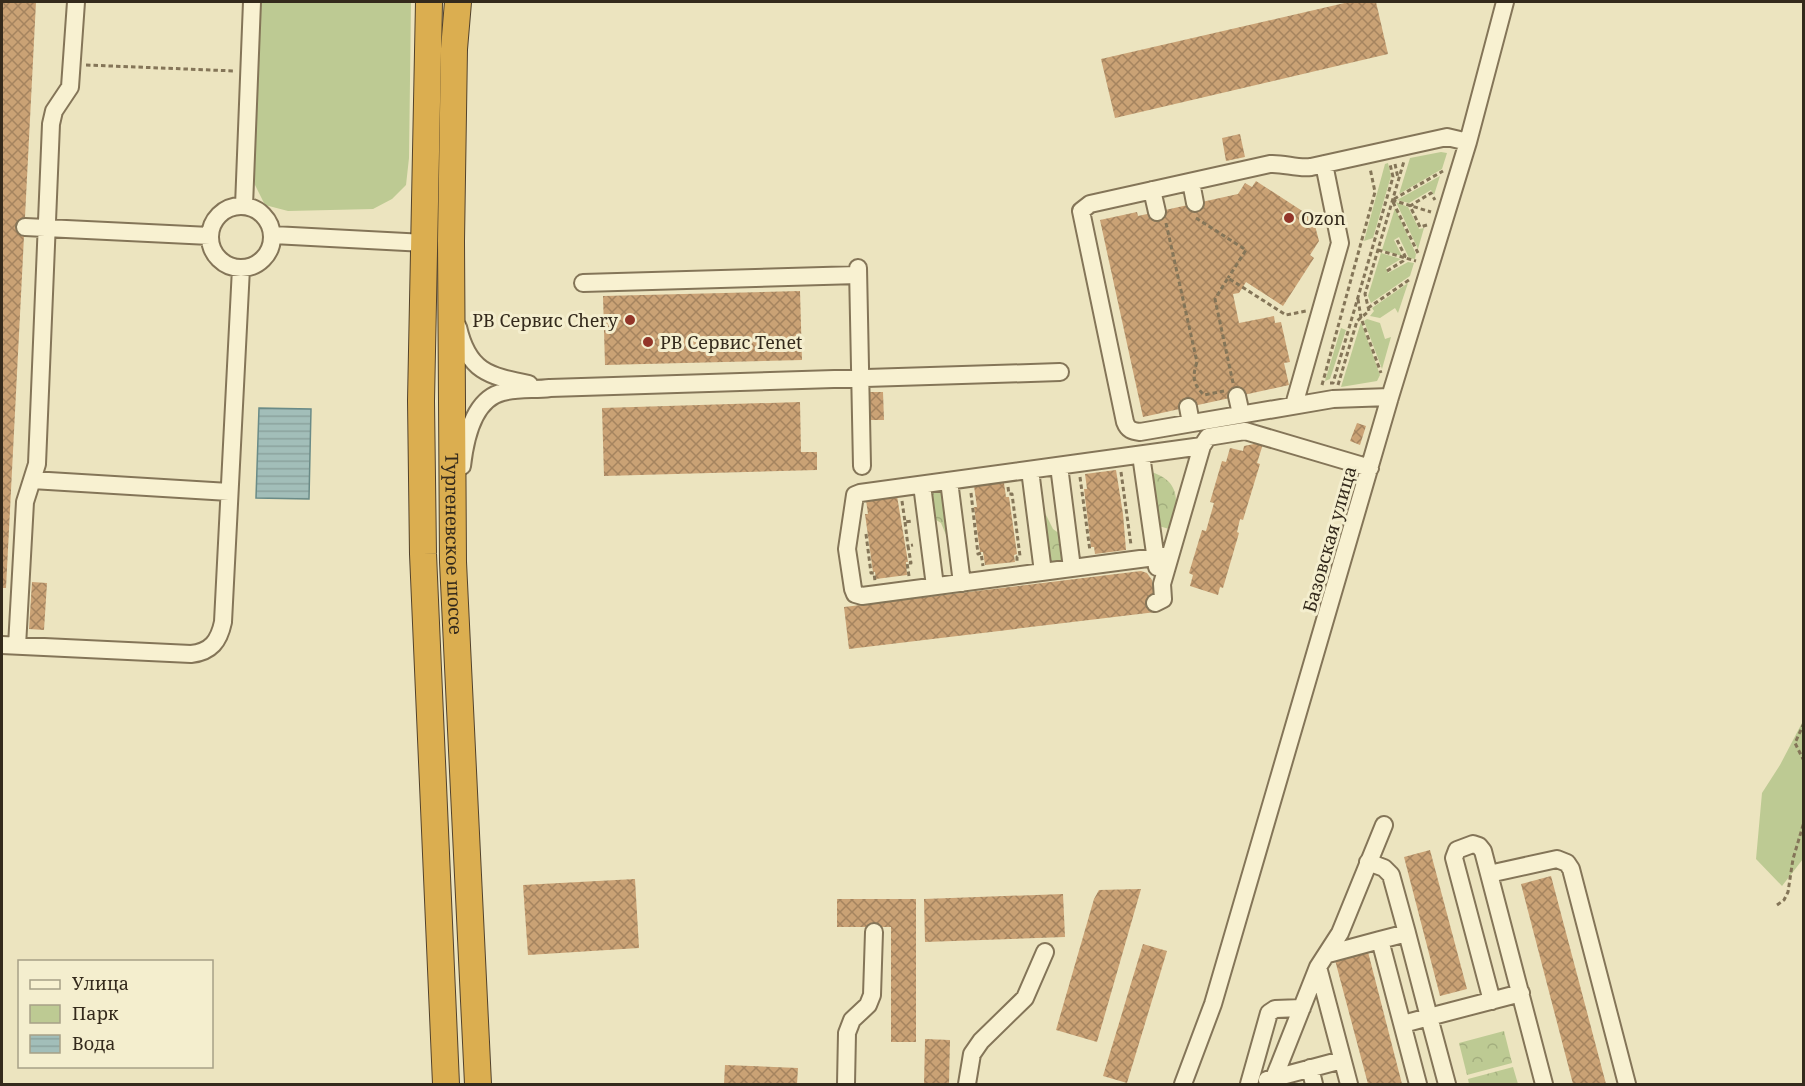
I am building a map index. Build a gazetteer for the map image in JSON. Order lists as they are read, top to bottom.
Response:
{
  "streets": {
    "highway": ["Тургеневское шоссе"],
    "street": ["Базовская улица"]
  },
  "places": ["Ozon", "PB Сервис Chery", "PB Сервис Tenet"],
  "legend": ["Улица", "Парк", "Вода"]
}
